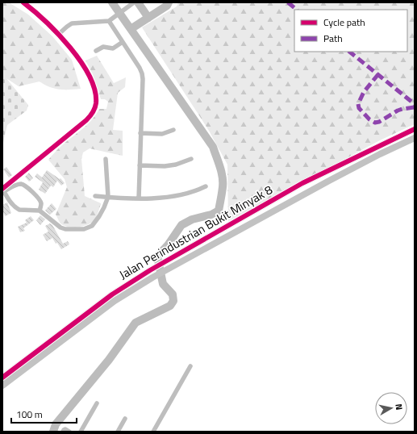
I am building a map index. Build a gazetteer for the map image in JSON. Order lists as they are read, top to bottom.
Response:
{
  "streets": {
    "street": ["Jalan Perindustrian Bukit Minyak 8"]
  },
  "legend": ["Cycle path", "Path"],
  "scale_bar": "100 m",
  "north": "right"
}
